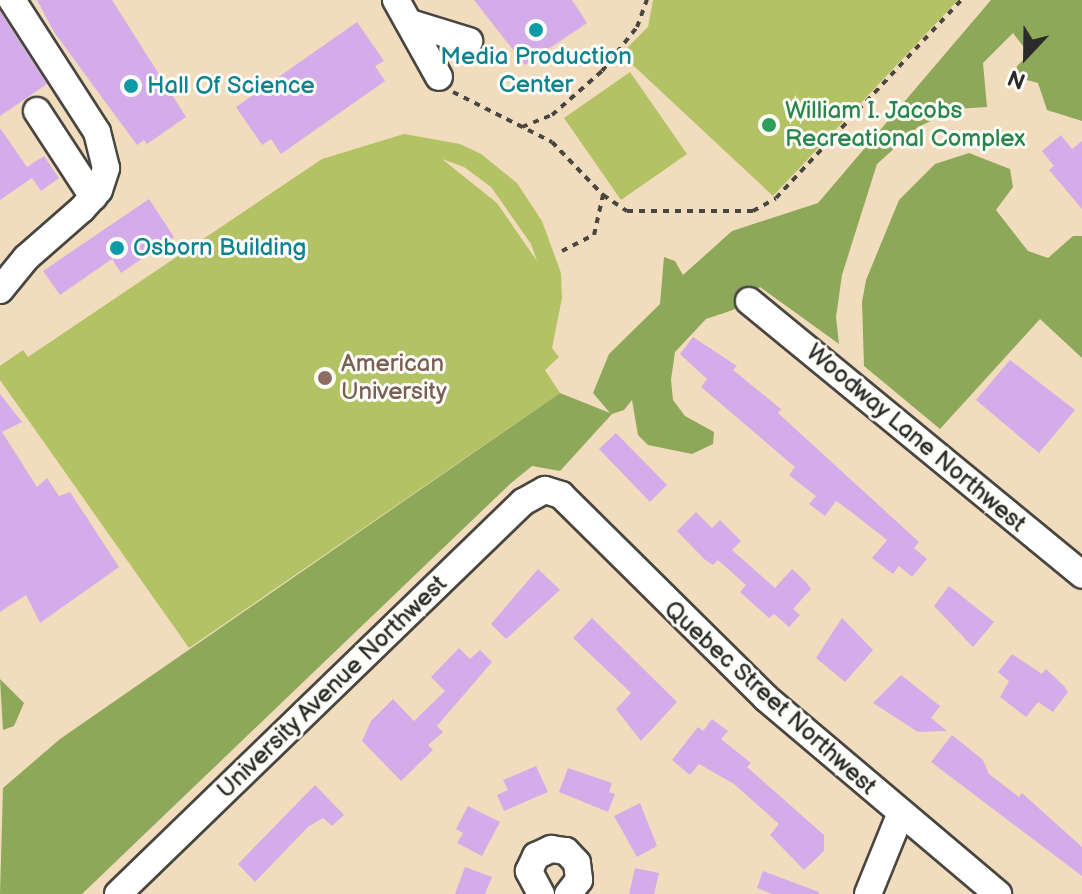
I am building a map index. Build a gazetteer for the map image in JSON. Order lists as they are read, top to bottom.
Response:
{
  "streets": {
    "street": ["Woodway Lane Northwest", "University Avenue Northwest", "Quebec Street Northwest"]
  },
  "crossings": [
    ["University Avenue Northwest", "Quebec Street Northwest"]
  ],
  "places": [
    "Media Production Center",
    "Hall Of Science",
    "William I. Jacobs Recreational Complex",
    "Osborn Building",
    "American University"
  ],
  "north": "bottom"
}
